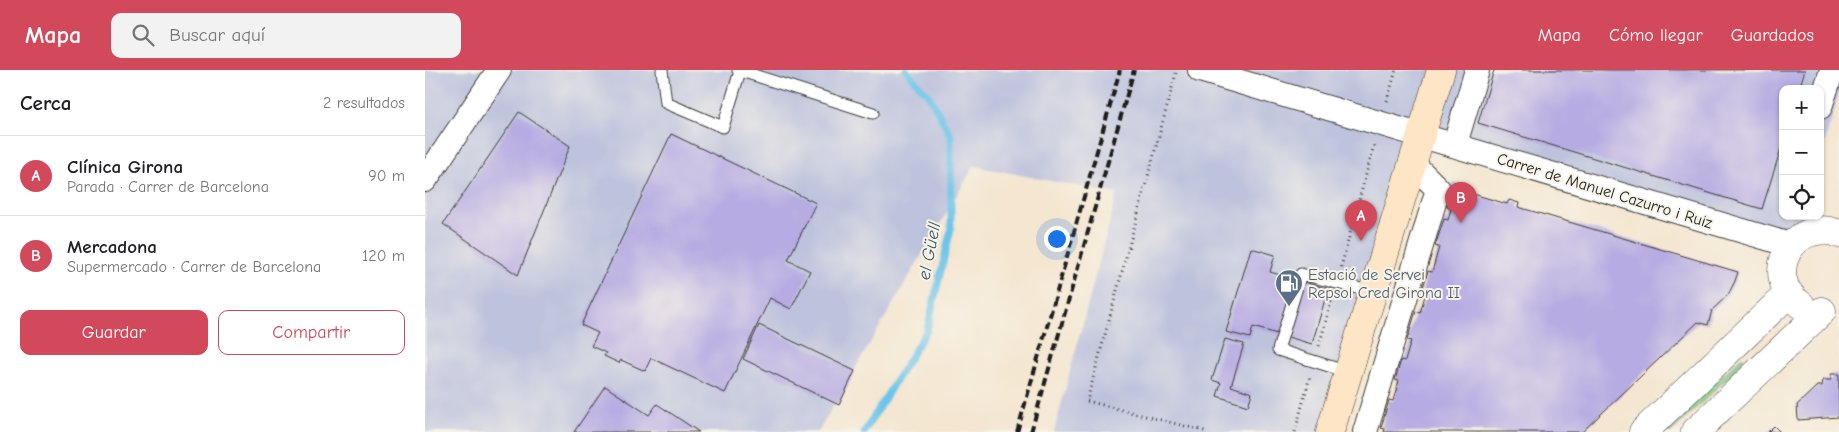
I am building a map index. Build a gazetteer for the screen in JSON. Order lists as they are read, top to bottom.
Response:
{
  "streets": {
    "street": ["Carrer de Manuel Cazurro i Ruiz"]
  },
  "water": ["el Güell"],
  "places": {
    "fuel station": ["Estació de Servei Repsol Cred Girona II"]
  },
  "page": {
    "header": "Mapa",
    "search": "Buscar aquí",
    "nav": ["Mapa", "Cómo llegar", "Guardados"],
    "heading": ["Cerca", "2 resultados"],
    "map_buttons": ["+", "−"],
    "list": [
      {
        "mark": "A",
        "name": "Clínica Girona",
        "note": "Parada · Carrer de Barcelona",
        "value": "90 m"
      },
      {
        "mark": "B",
        "name": "Mercadona",
        "note": "Supermercado · Carrer de Barcelona",
        "value": "120 m"
      }
    ],
    "pins": ["B", "A"],
    "buttons": ["Guardar", "Compartir"]
  }
}
